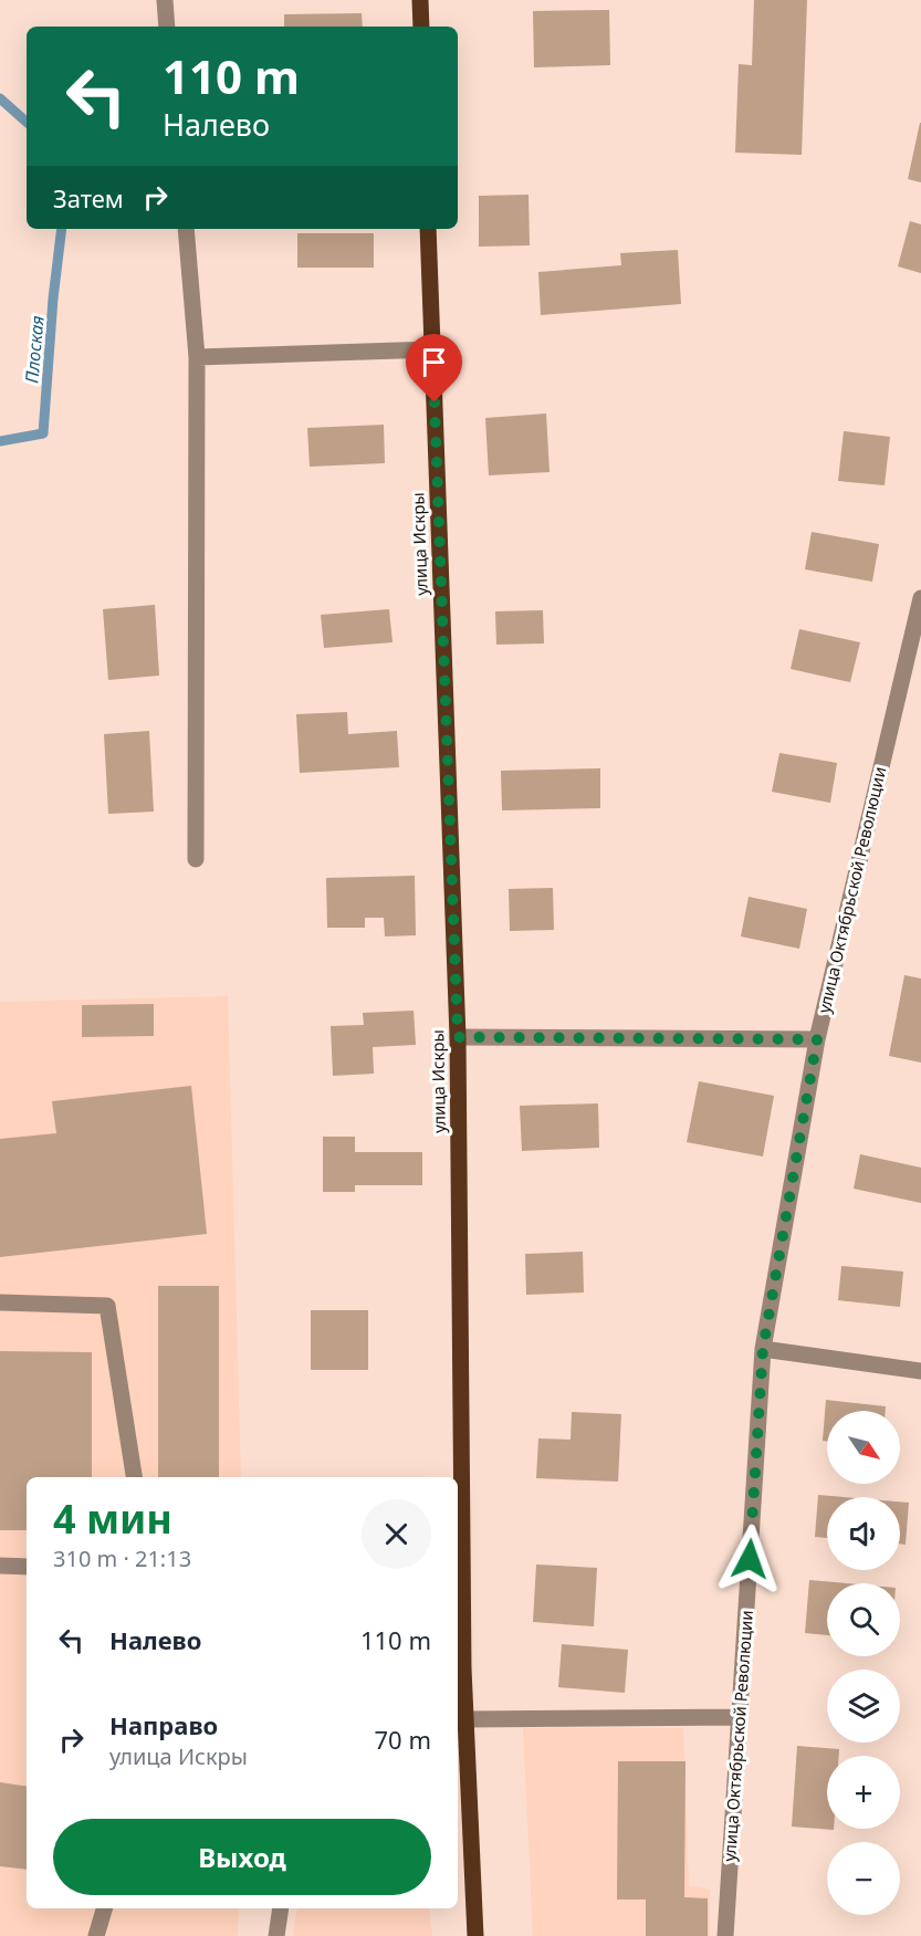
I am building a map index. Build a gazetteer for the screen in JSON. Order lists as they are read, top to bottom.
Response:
{
  "streets": {
    "main road": ["улица Искры"],
    "street": ["улица Октябрьской Революции"]
  },
  "water": ["Плоская"],
  "north": "bottom right",
  "page": {
    "turn": ["110 m", "Налево"],
    "then": "Затем",
    "map_buttons": ["+", "−"],
    "heading": ["4 мин", "310 m · 21:13"],
    "list": [
      {
        "name": "Налево",
        "value": "110 m"
      },
      {
        "name": "Направо",
        "note": "улица Искры",
        "value": "70 m"
      }
    ],
    "buttons": "Выход"
  }
}
